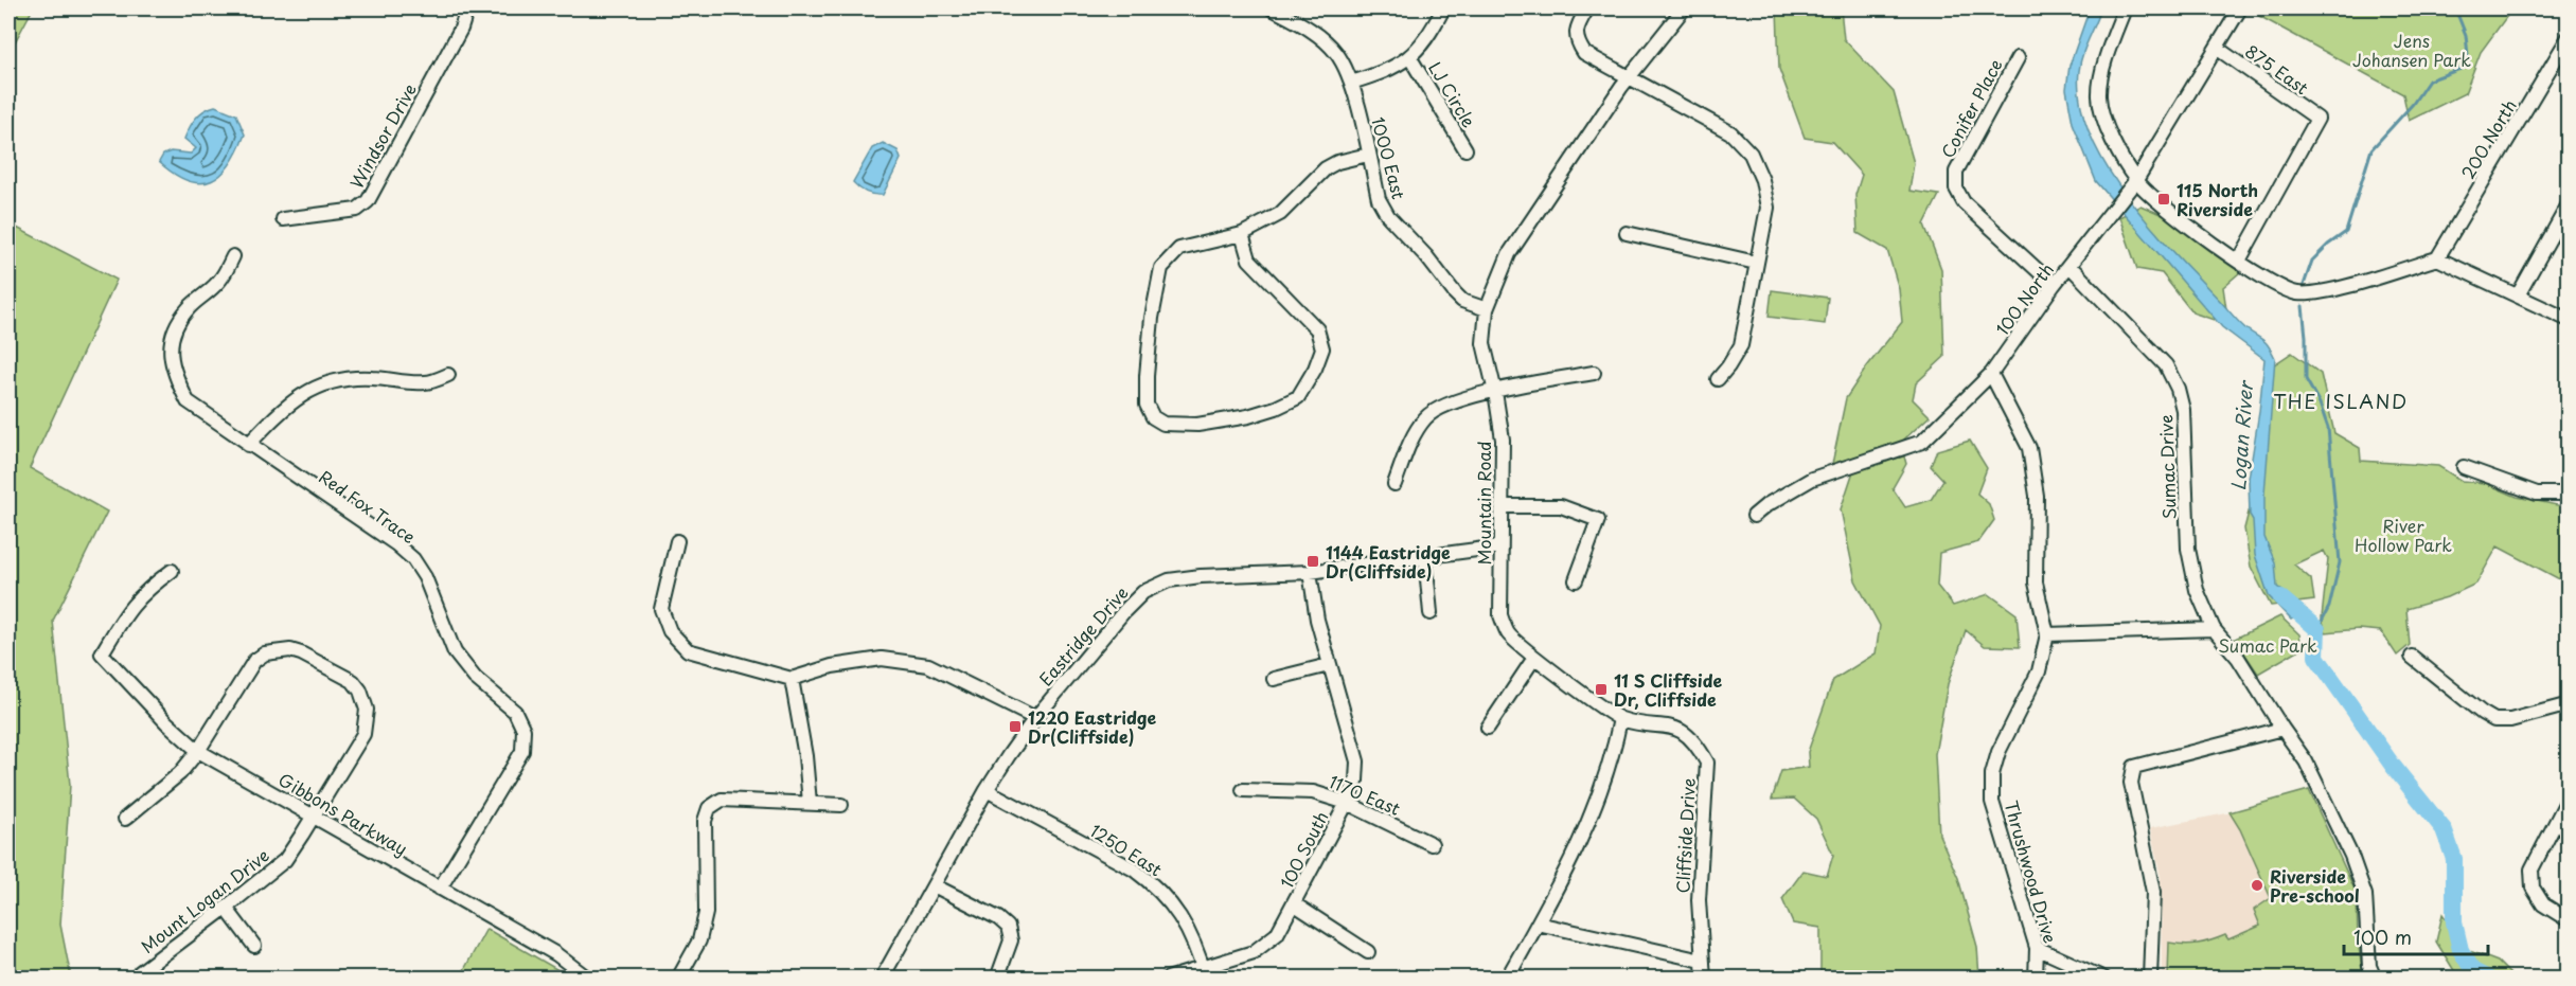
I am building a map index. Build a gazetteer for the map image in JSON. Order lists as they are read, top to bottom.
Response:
{
  "streets": {
    "street": [
      "875 East",
      "LJ Circle",
      "Conifer Place",
      "Windsor Drive",
      "200 North",
      "1000 East",
      "100 North",
      "Sumac Drive",
      "Mountain Road",
      "Red Fox Trace",
      "Eastridge Drive",
      "1170 East",
      "Gibbons Parkway",
      "Cliffside Drive",
      "1250 East",
      "100 South",
      "Thrushwood Drive",
      "Mount Logan Drive"
    ]
  },
  "crossings": [
    ["875 East", "100 North"],
    ["Conifer Place", "100 North"],
    ["1000 East", "Mountain Road"],
    ["100 North", "Sumac Drive"],
    ["100 North", "Thrushwood Drive"],
    ["Mountain Road", "Eastridge Drive"],
    ["Mountain Road", "Cliffside Drive"],
    ["Red Fox Trace", "Gibbons Parkway"],
    ["Eastridge Drive", "1250 East"],
    ["Eastridge Drive", "100 South"],
    ["1170 East", "100 South"],
    ["Gibbons Parkway", "Mount Logan Drive"],
    ["1250 East", "100 South"]
  ],
  "districts": ["THE ISLAND"],
  "water": ["Logan River"],
  "parks": ["Jens Johansen Park", "River Hollow Park", "Sumac Park"],
  "places": {
    "transit": [
      "115 North Riverside",
      "1144 Eastridge Dr(Cliffside)",
      "11 S Cliffside Dr, Cliffside",
      "1220 Eastridge Dr(Cliffside)"
    ],
    "other": ["Riverside Pre-school"]
  },
  "scale_bar": "100 m"
}
